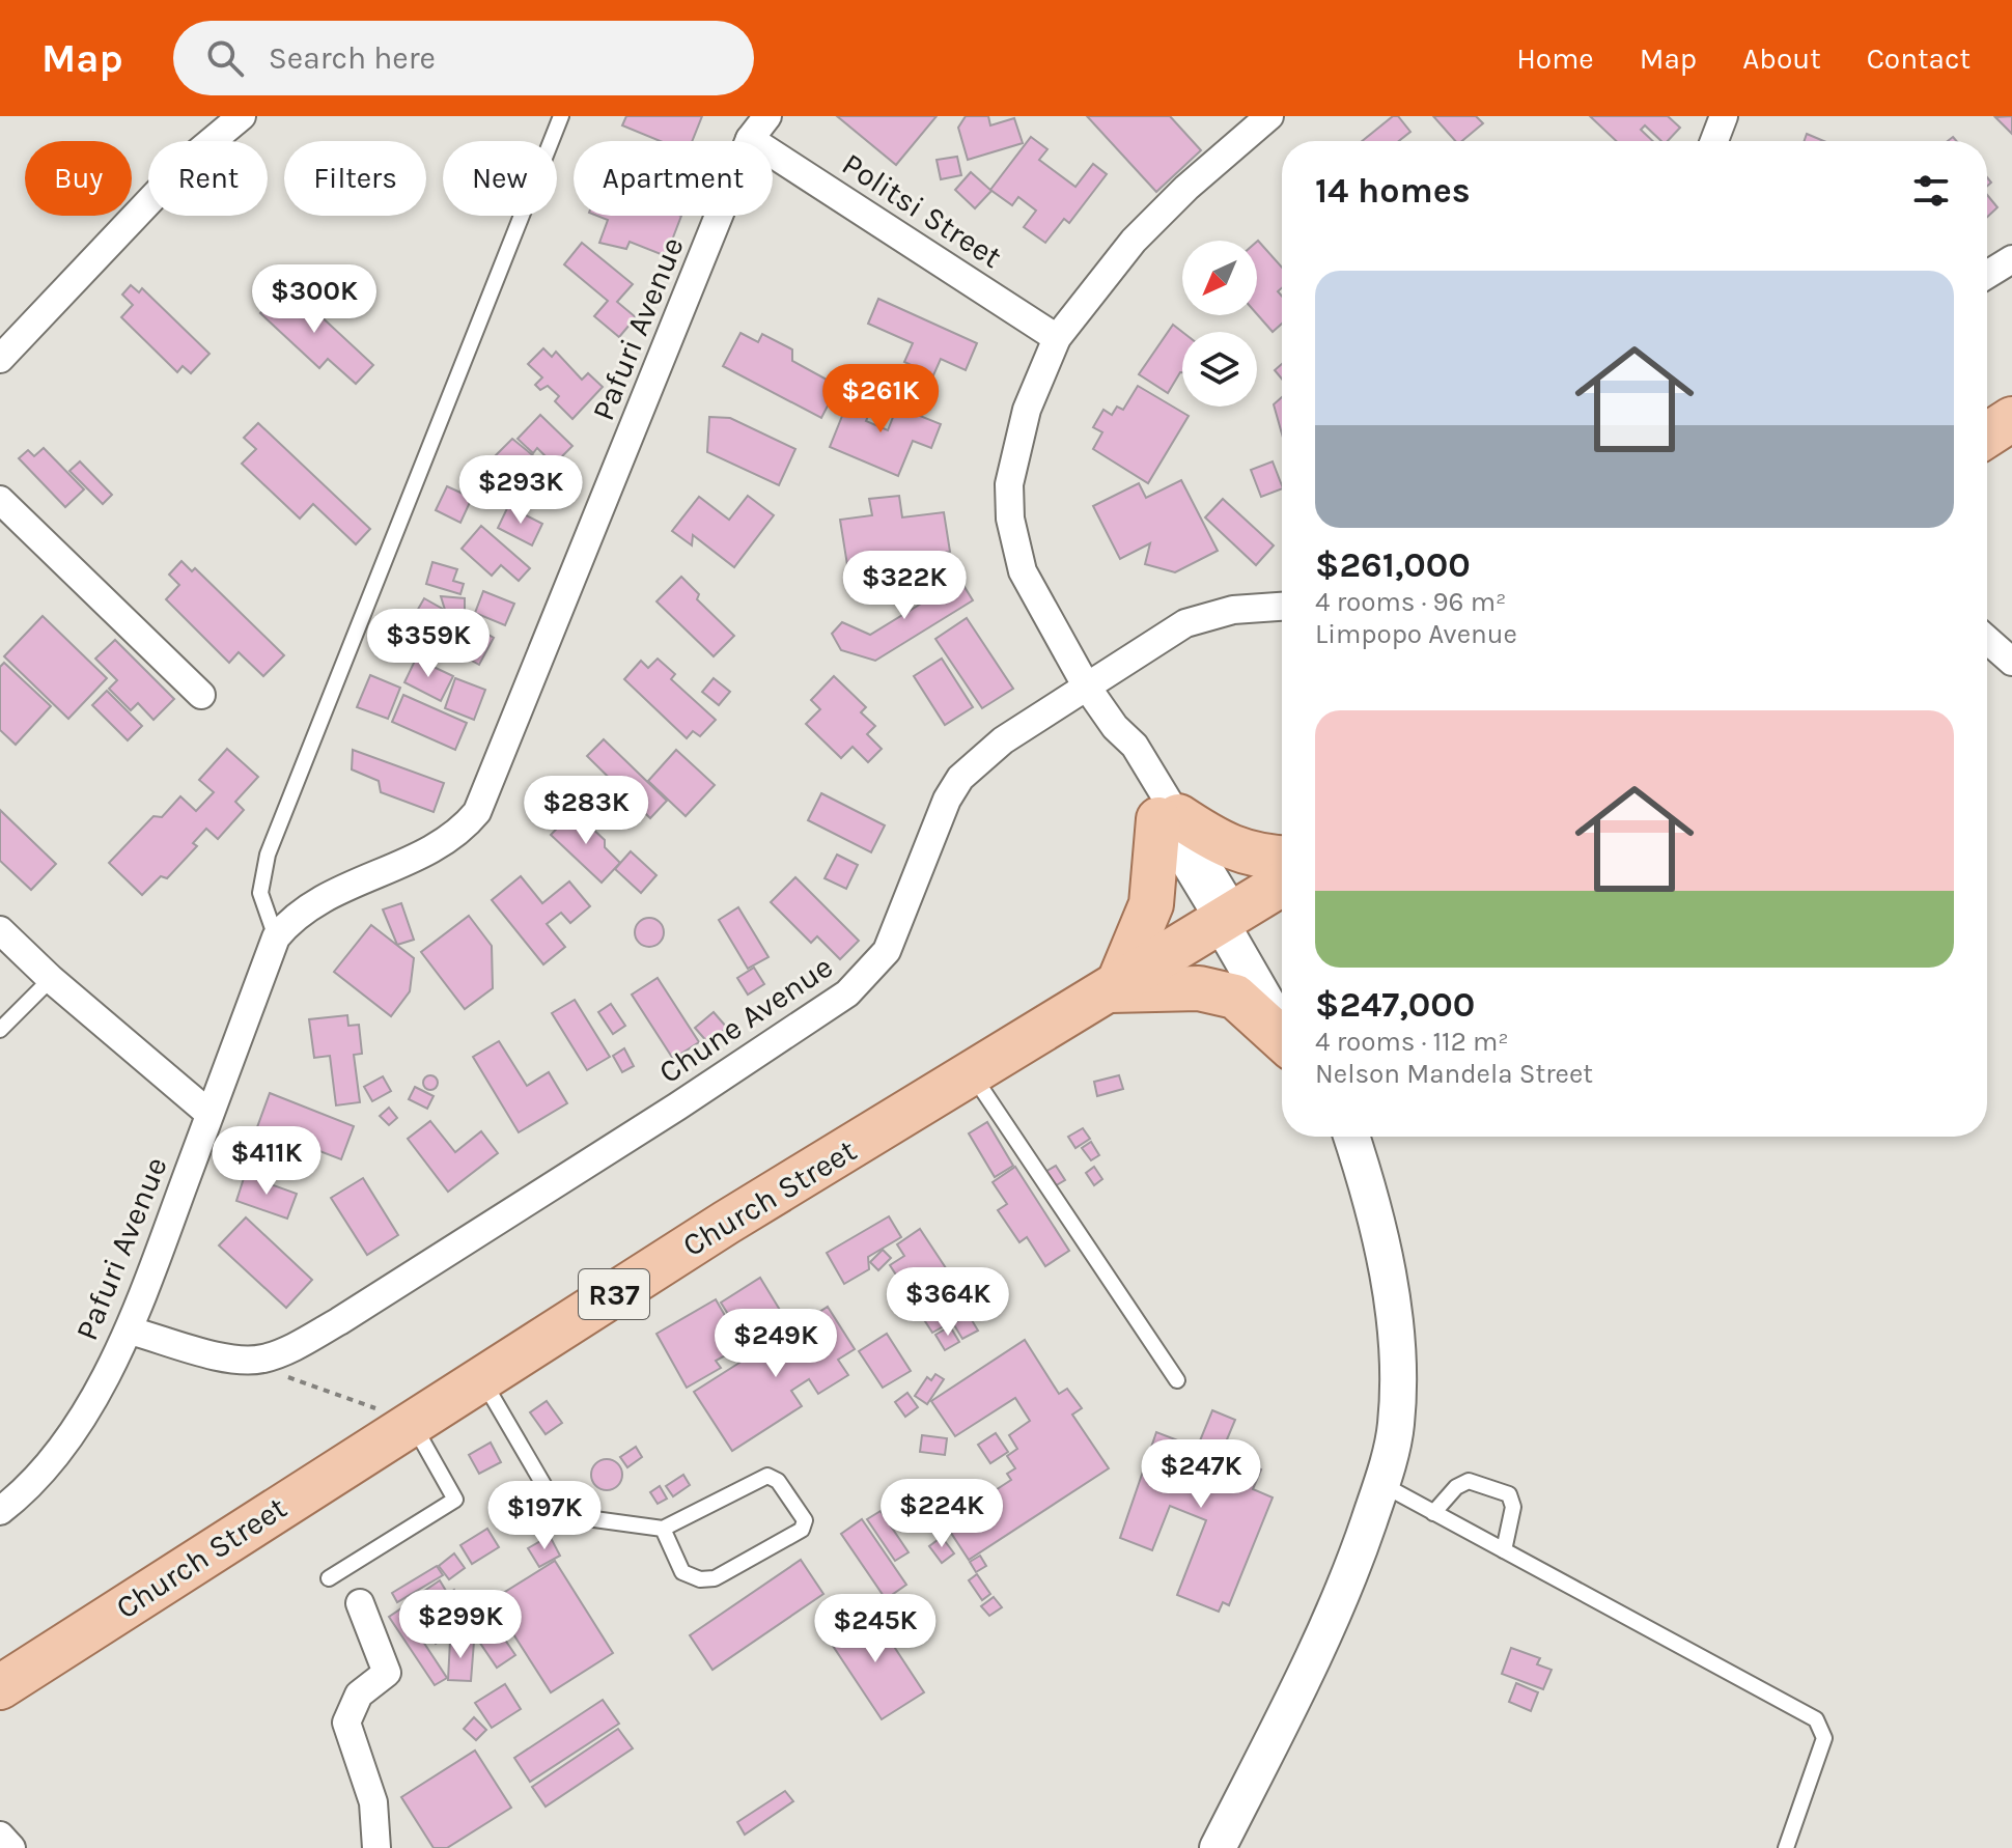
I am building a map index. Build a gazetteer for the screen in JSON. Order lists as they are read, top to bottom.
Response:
{
  "streets": {
    "main road": ["Church Street", "R37"],
    "street": ["Politsi Street", "Pafuri Avenue", "Chune Avenue"]
  },
  "crossings": [
    ["Politsi Street", "Pafuri Avenue"],
    ["Pafuri Avenue", "Chune Avenue"]
  ],
  "north": "bottom left",
  "page": {
    "header": "Map",
    "search": "Search here",
    "nav": [
      "Home",
      "Map",
      "About",
      "Contact"
    ],
    "chip": [
      "Buy",
      "Rent",
      "Filters",
      "New",
      "Apartment"
    ],
    "heading": "14 homes",
    "list": [
      {
        "name": "$261,000",
        "note": "4 rooms · 96 m² · Limpopo Avenue"
      },
      {
        "name": "$247,000",
        "note": "4 rooms · 112 m² · Nelson Mandela Street"
      }
    ],
    "price": [
      "$300K",
      "$261K",
      "$293K",
      "$322K",
      "$359K",
      "$283K",
      "$411K",
      "$364K",
      "$249K",
      "$247K",
      "$224K",
      "$197K",
      "$299K",
      "$245K"
    ]
  }
}
